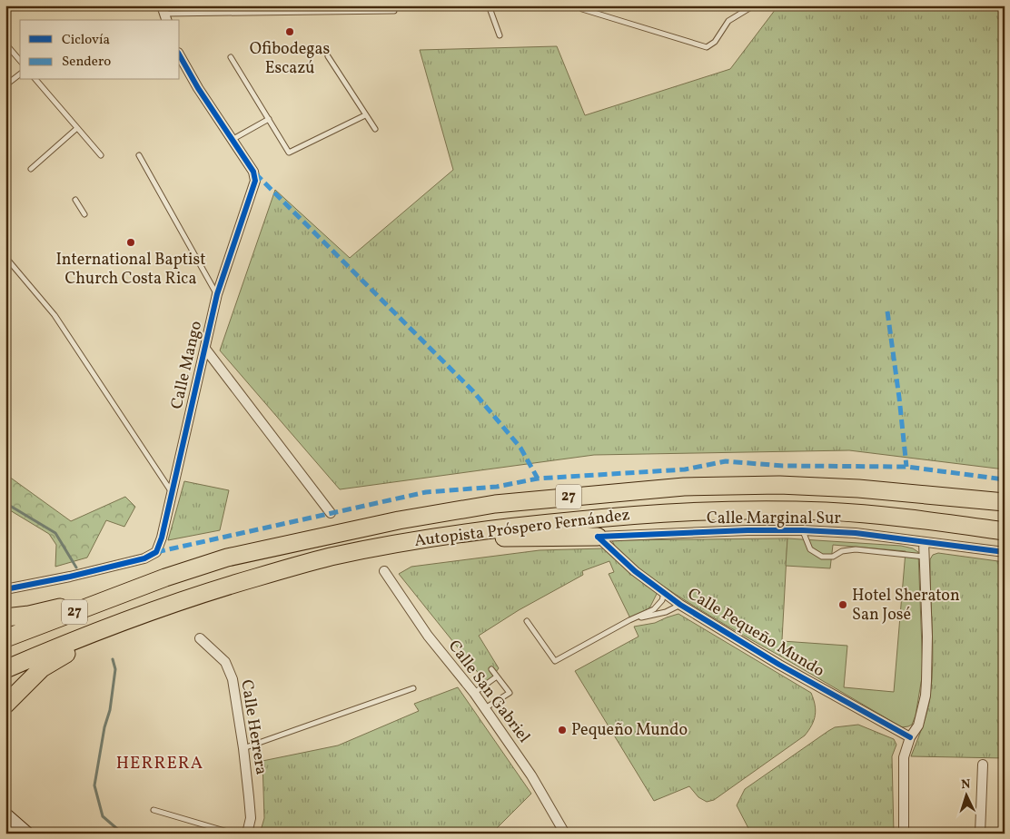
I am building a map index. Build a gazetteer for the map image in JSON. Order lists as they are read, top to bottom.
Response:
{
  "streets": {
    "highway": ["27", "Autopista Próspero Fernández"],
    "street": [
      "Calle Mango",
      "Calle Marginal Sur",
      "Calle Pequeño Mundo",
      "Calle San Gabriel",
      "Calle Herrera"
    ]
  },
  "crossings": [
    ["Calle Marginal Sur", "Calle Pequeño Mundo"]
  ],
  "districts": ["HERRERA"],
  "places": [
    "Ofibodegas Escazú",
    "International Baptist Church Costa Rica",
    "Hotel Sheraton San José",
    "Pequeño Mundo"
  ],
  "legend": ["Ciclovía", "Sendero"],
  "north": "top"
}
